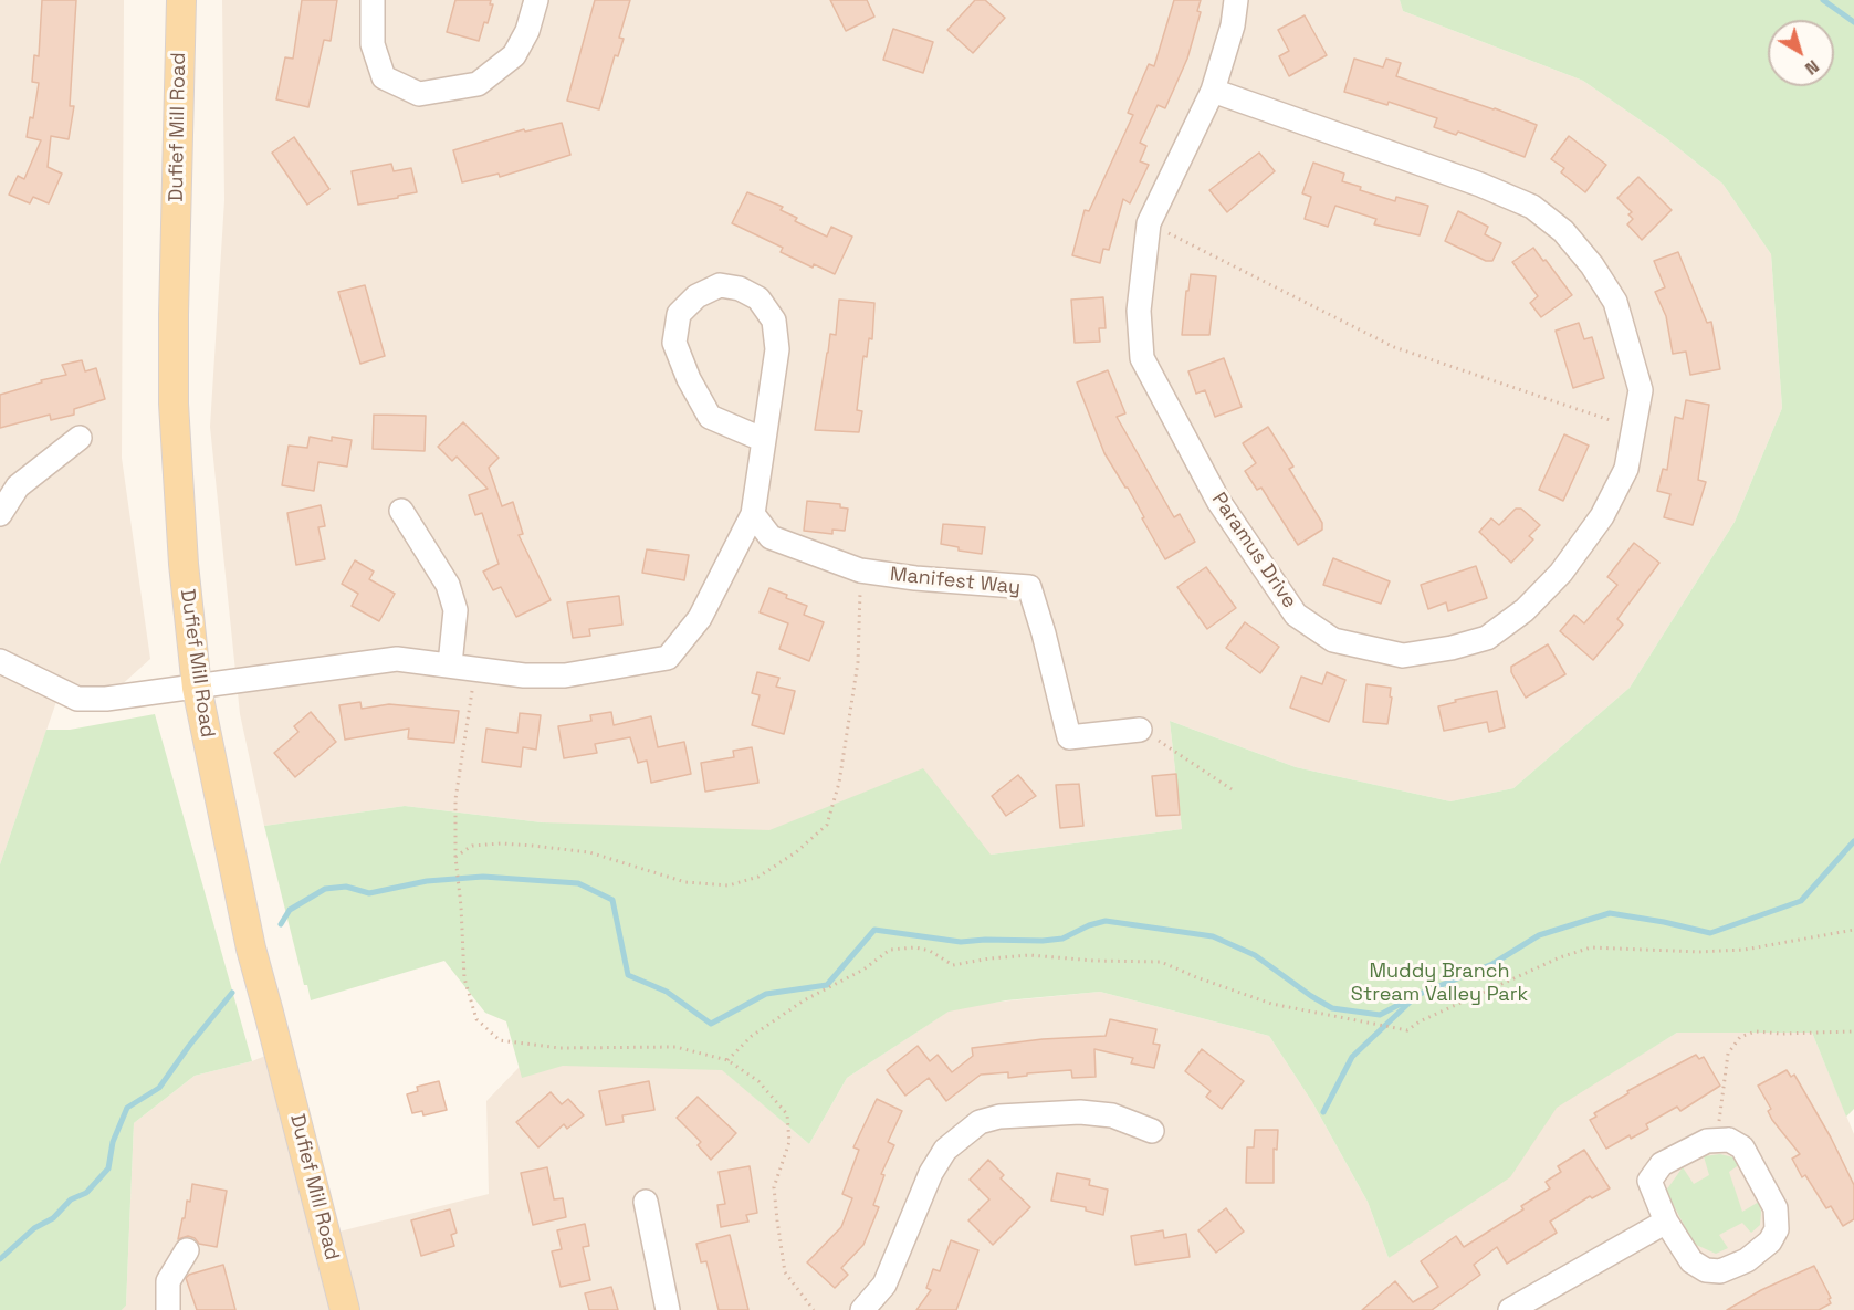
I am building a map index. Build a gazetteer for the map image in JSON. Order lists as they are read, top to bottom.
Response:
{
  "streets": {
    "main road": ["Dufief Mill Road"],
    "street": ["Paramus Drive", "Manifest Way"]
  },
  "parks": ["Muddy Branch Stream Valley Park"],
  "north": "bottom right"
}
